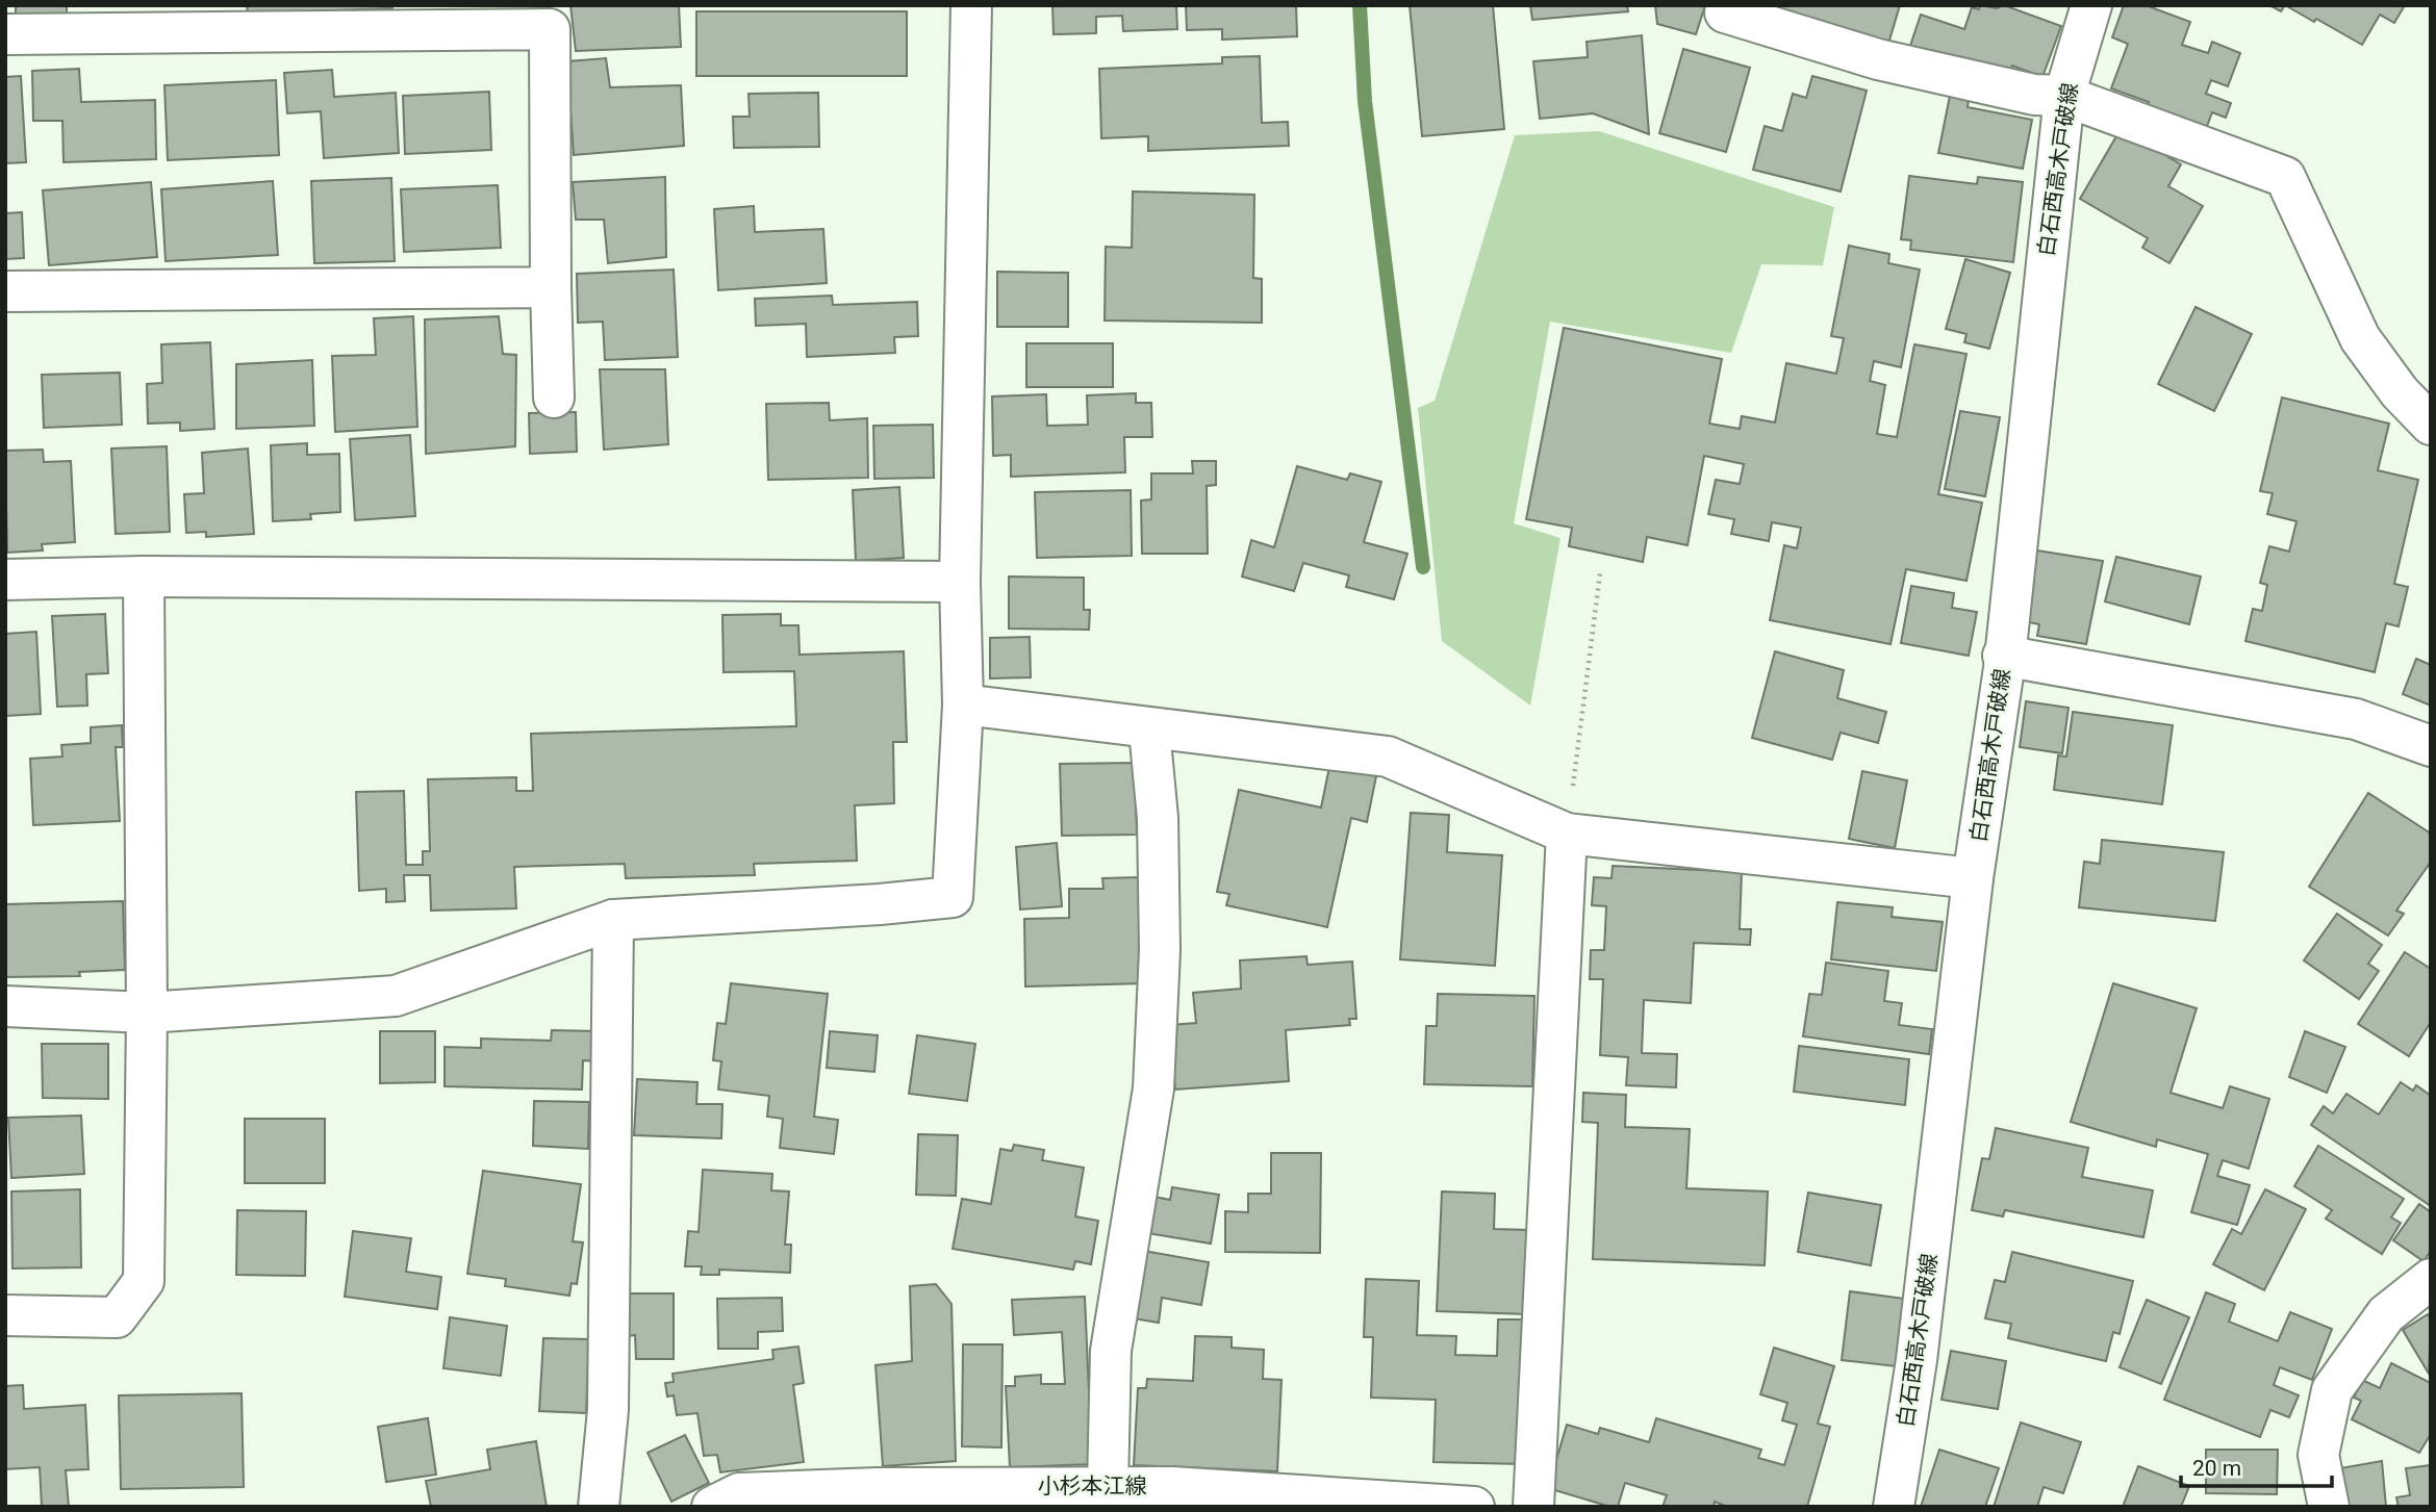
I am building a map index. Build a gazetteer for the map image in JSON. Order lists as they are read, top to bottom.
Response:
{
  "streets": {
    "street": ["白石西高木戸破線", "小杉本江線"]
  },
  "scale_bar": "20 m"
}
